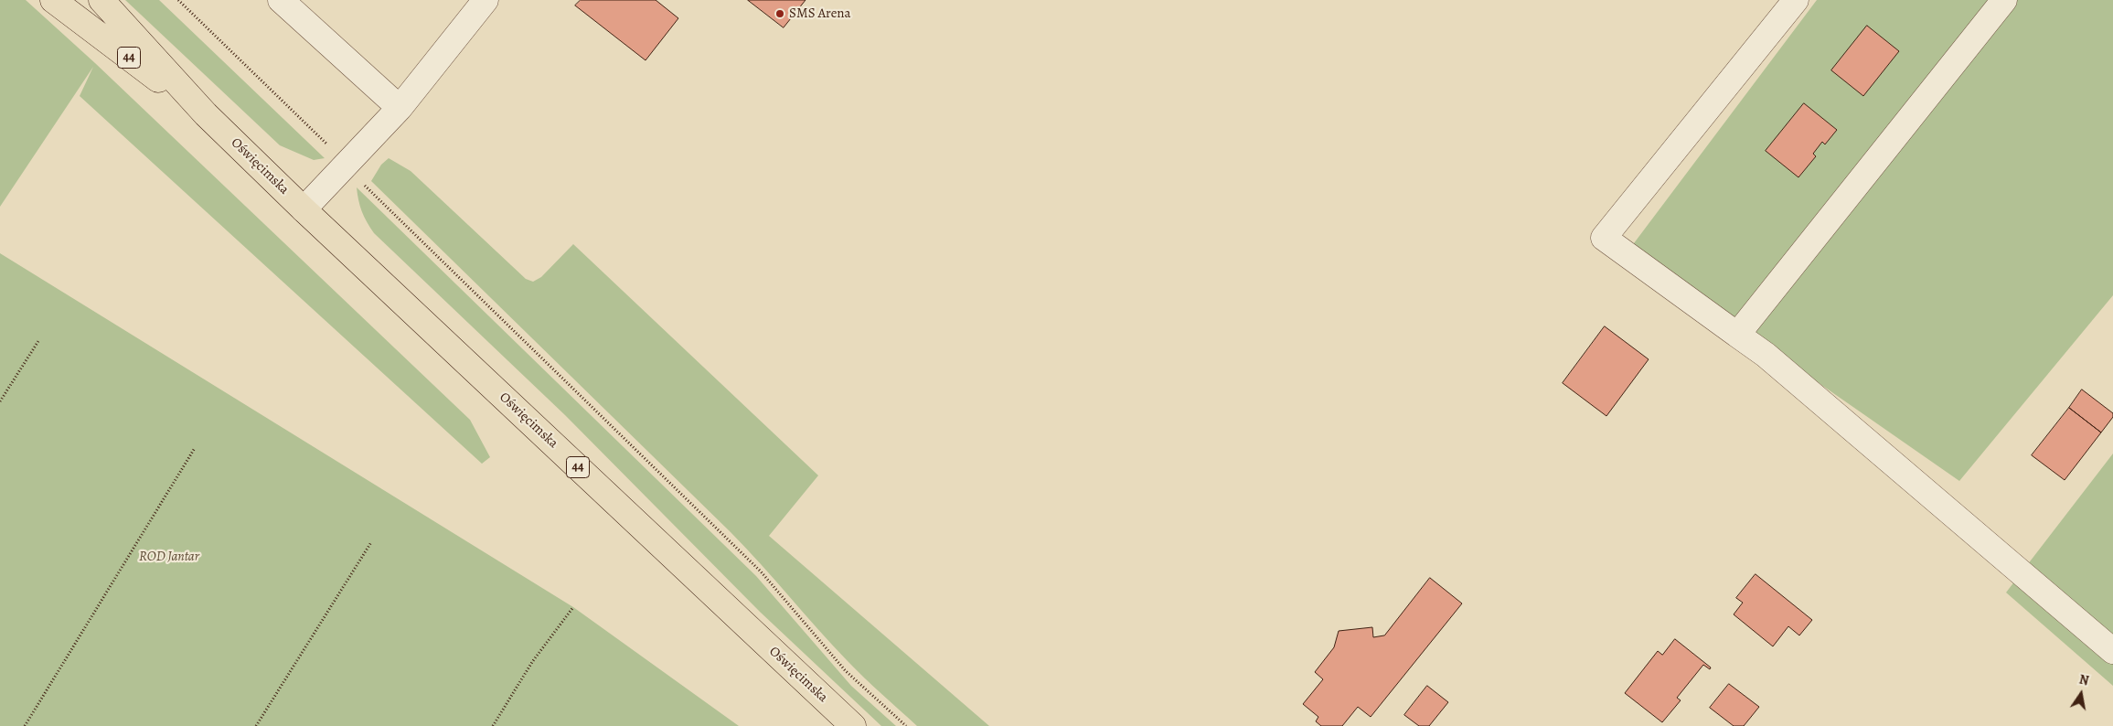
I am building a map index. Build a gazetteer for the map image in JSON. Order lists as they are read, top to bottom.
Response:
{
  "streets": {
    "main road": ["44", "Oświęcimska"]
  },
  "parks": ["ROD Jantar"],
  "places": ["SMS Arena"],
  "north": "top"
}
